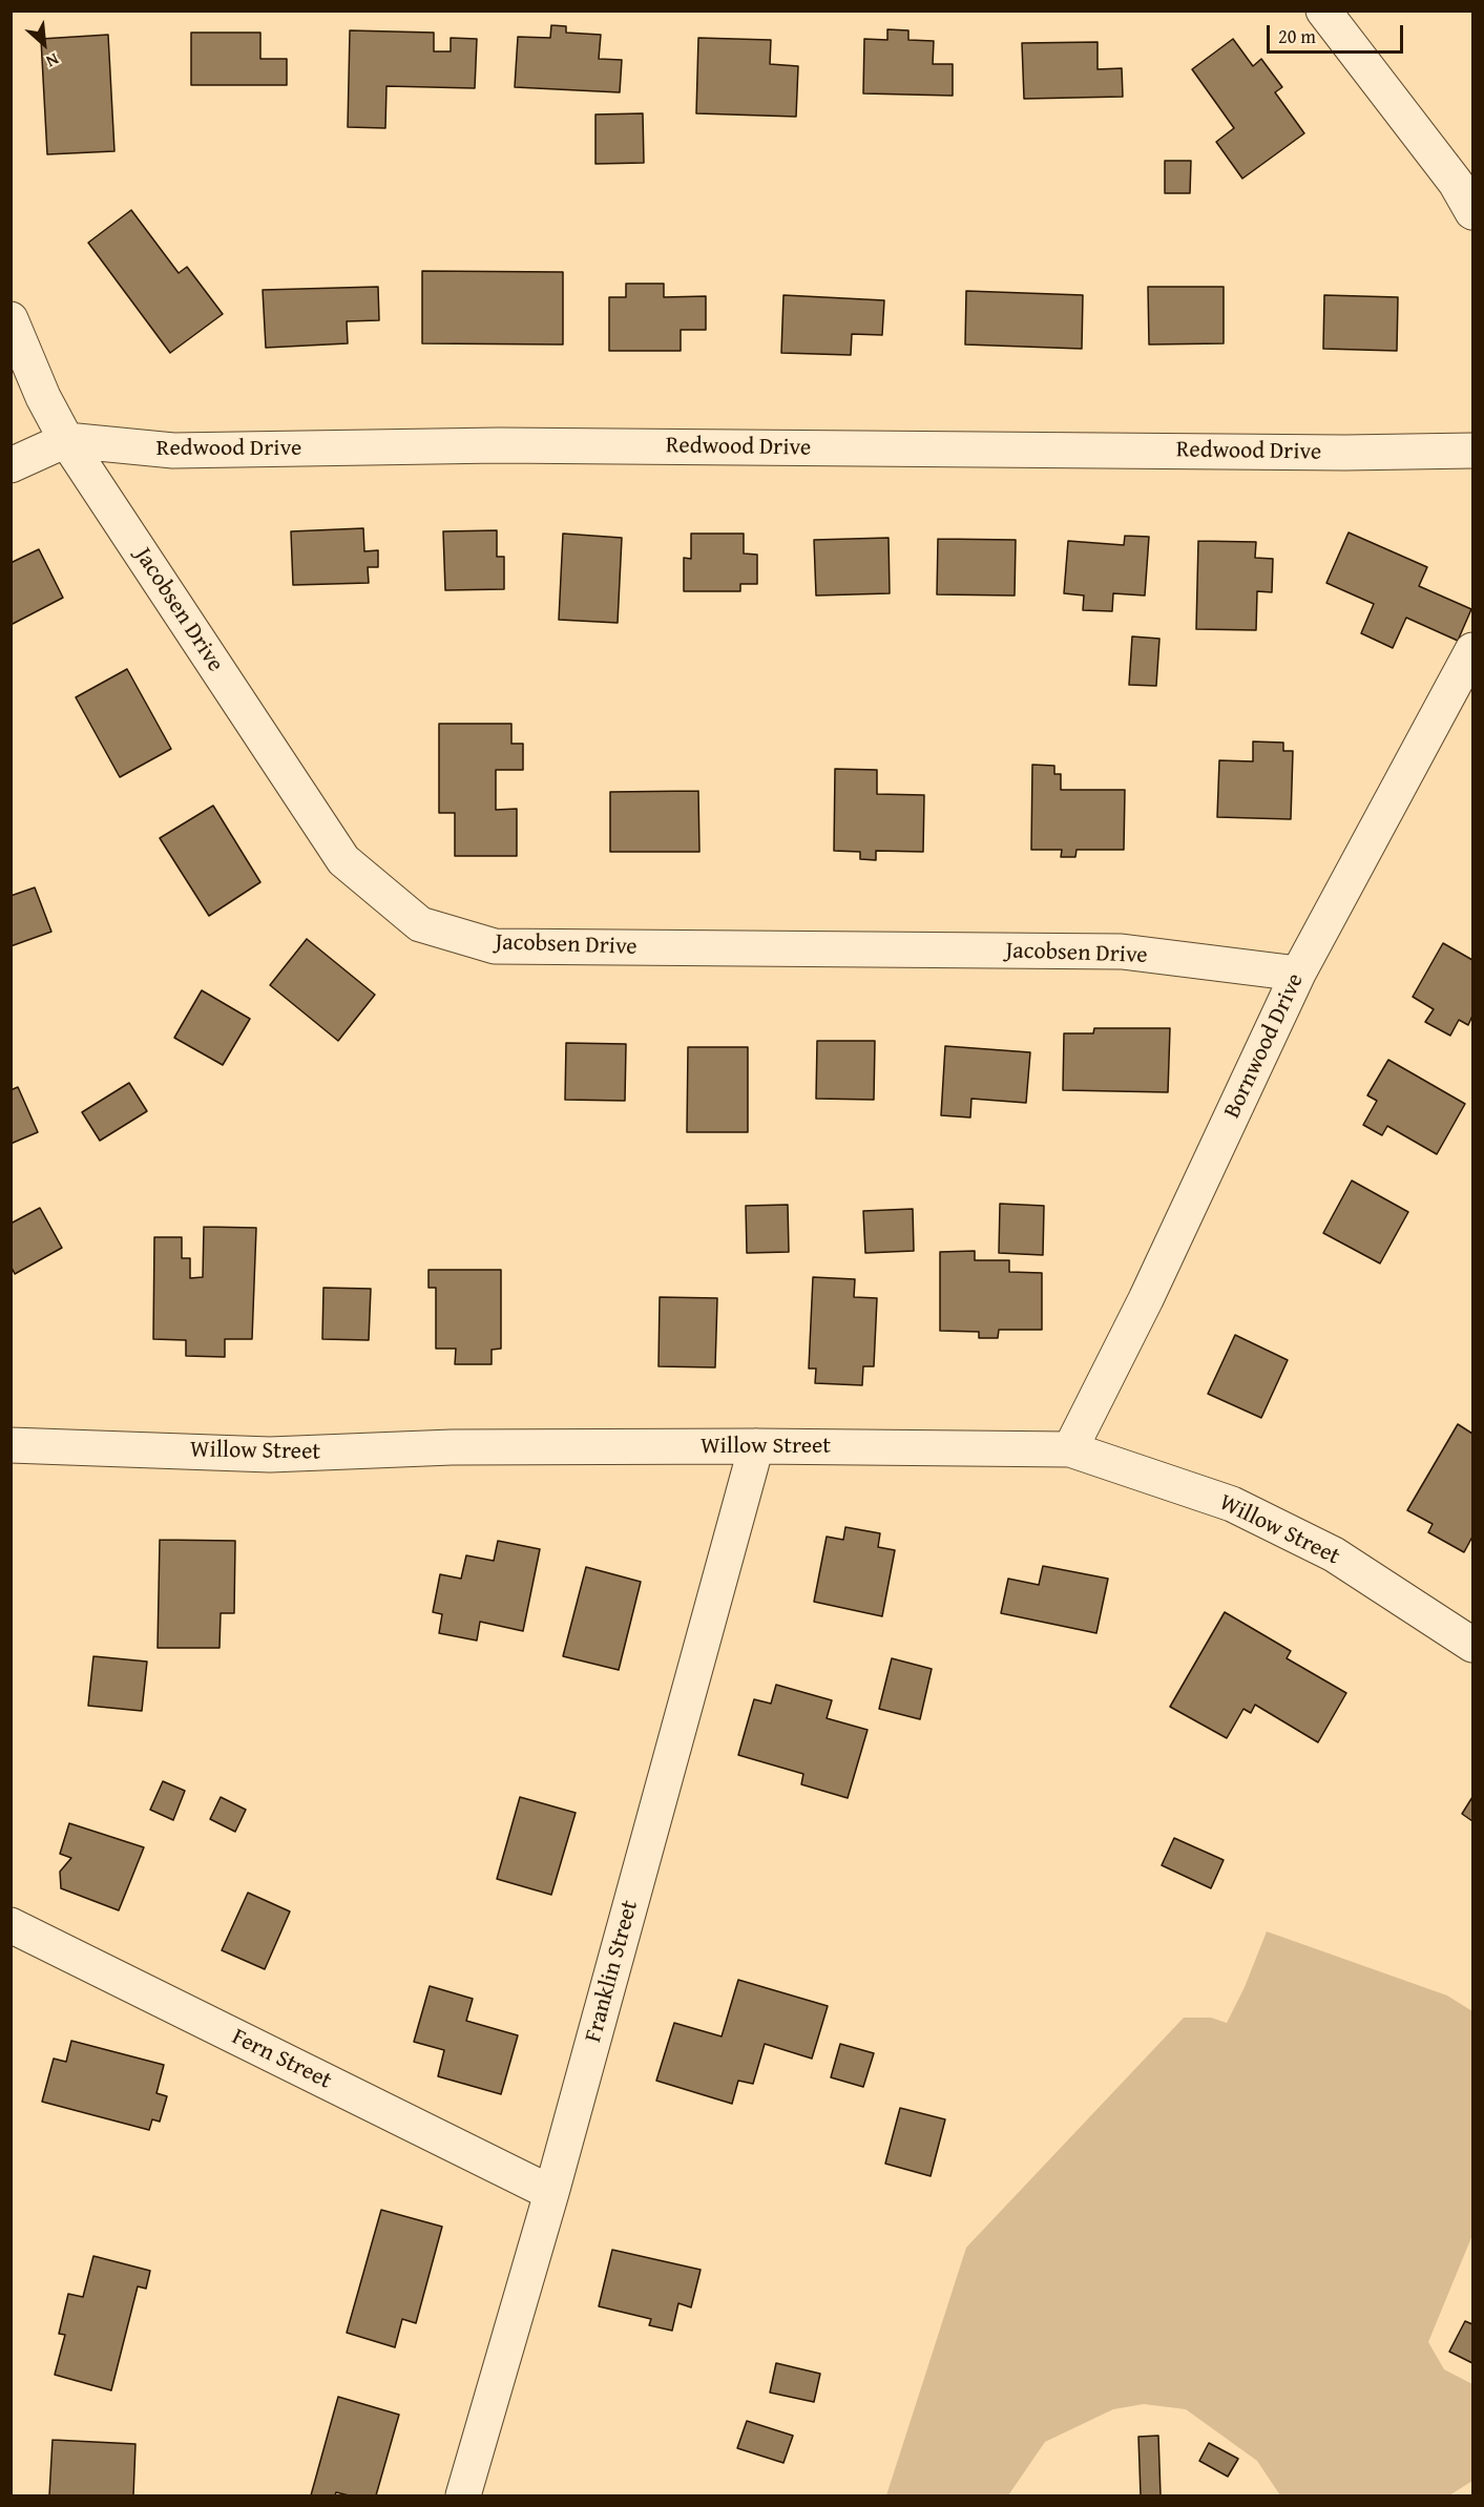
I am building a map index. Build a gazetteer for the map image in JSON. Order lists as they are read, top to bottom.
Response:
{
  "streets": {
    "street": [
      "Redwood Drive",
      "Jacobsen Drive",
      "Bornwood Drive",
      "Willow Street",
      "Franklin Street",
      "Fern Street"
    ]
  },
  "crossings": [
    ["Redwood Drive", "Jacobsen Drive"],
    ["Jacobsen Drive", "Bornwood Drive"],
    ["Bornwood Drive", "Willow Street"],
    ["Willow Street", "Franklin Street"],
    ["Franklin Street", "Fern Street"]
  ],
  "scale_bar": "20 m",
  "north": "bottom right"
}
